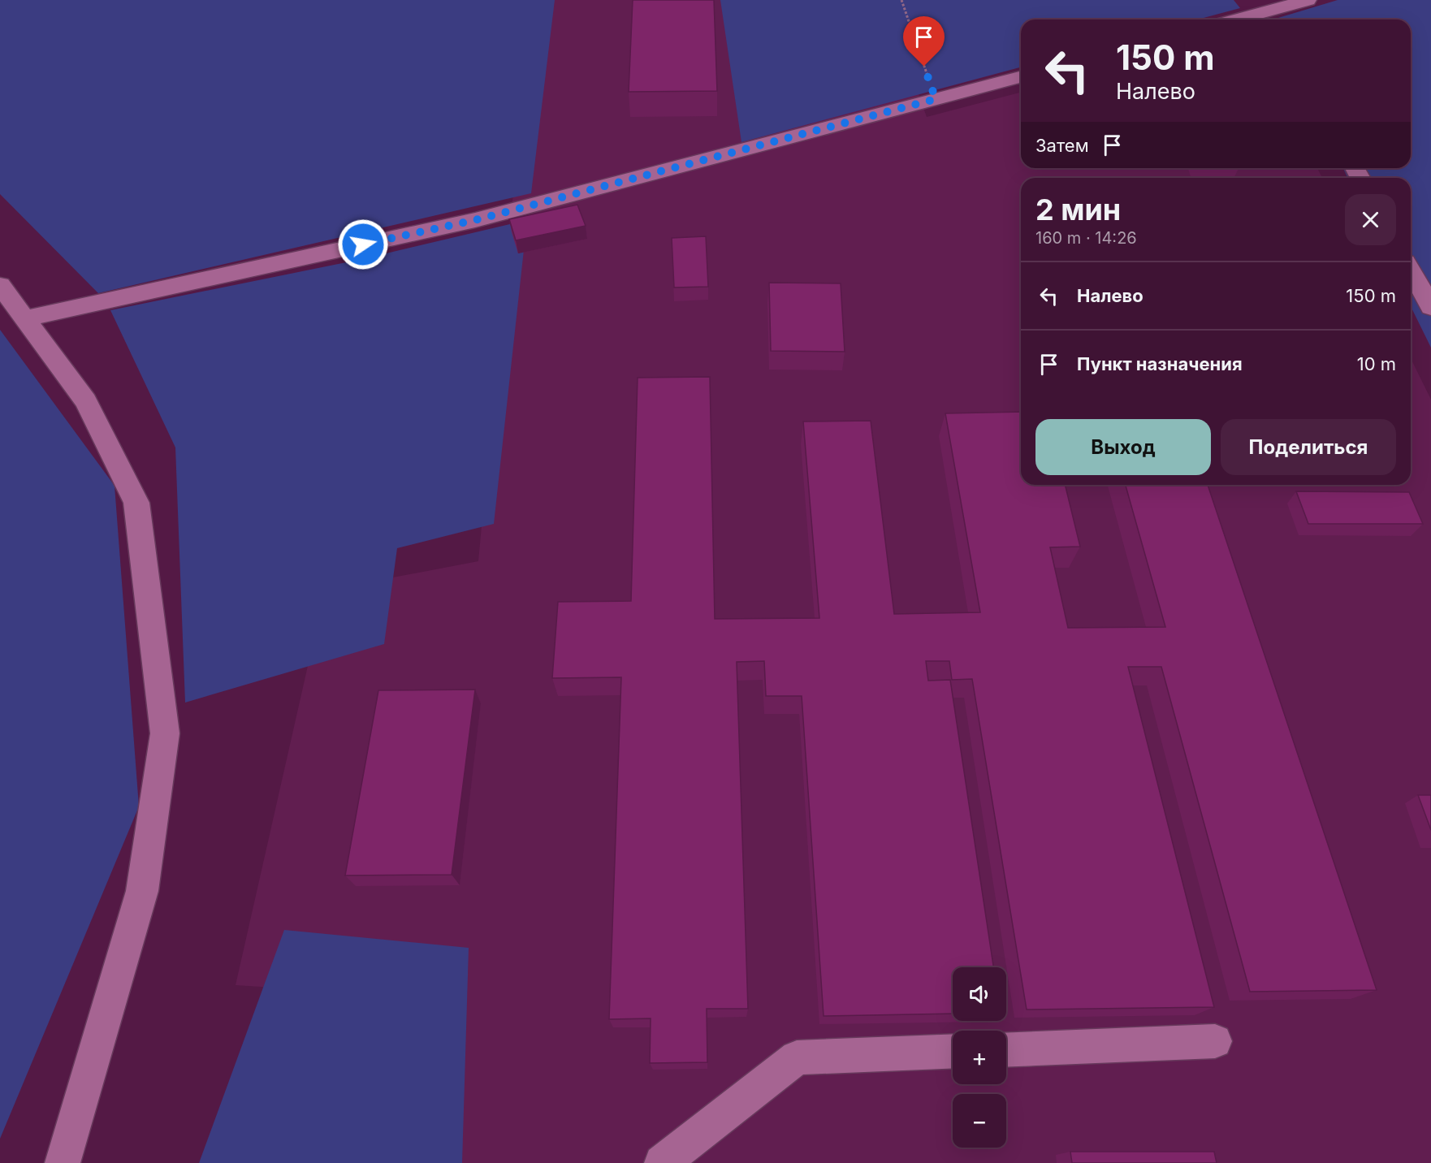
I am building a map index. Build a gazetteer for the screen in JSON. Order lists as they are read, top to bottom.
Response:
{
  "page": {
    "turn": ["150 m", "Налево"],
    "then": "Затем",
    "heading": ["2 мин", "160 m · 14:26"],
    "list": [
      {
        "name": "Налево",
        "value": "150 m"
      },
      {
        "name": "Пункт назначения",
        "value": "10 m"
      }
    ],
    "buttons": ["Выход", "Поделиться"],
    "map_buttons": ["+", "−"]
  }
}
